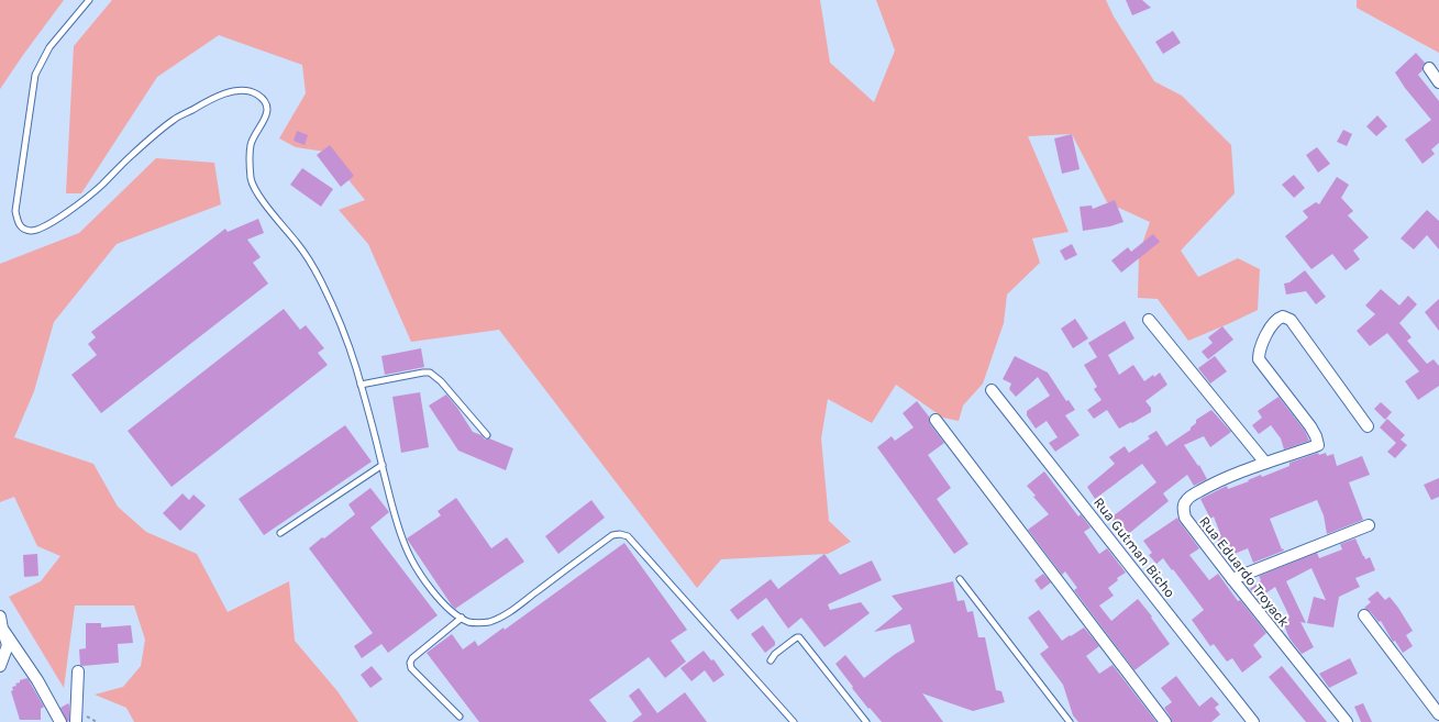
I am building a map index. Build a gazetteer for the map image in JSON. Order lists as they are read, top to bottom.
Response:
{
  "streets": {
    "street": ["Rua Gutman Bicho", "Rua Eduardo Troyack"]
  }
}
